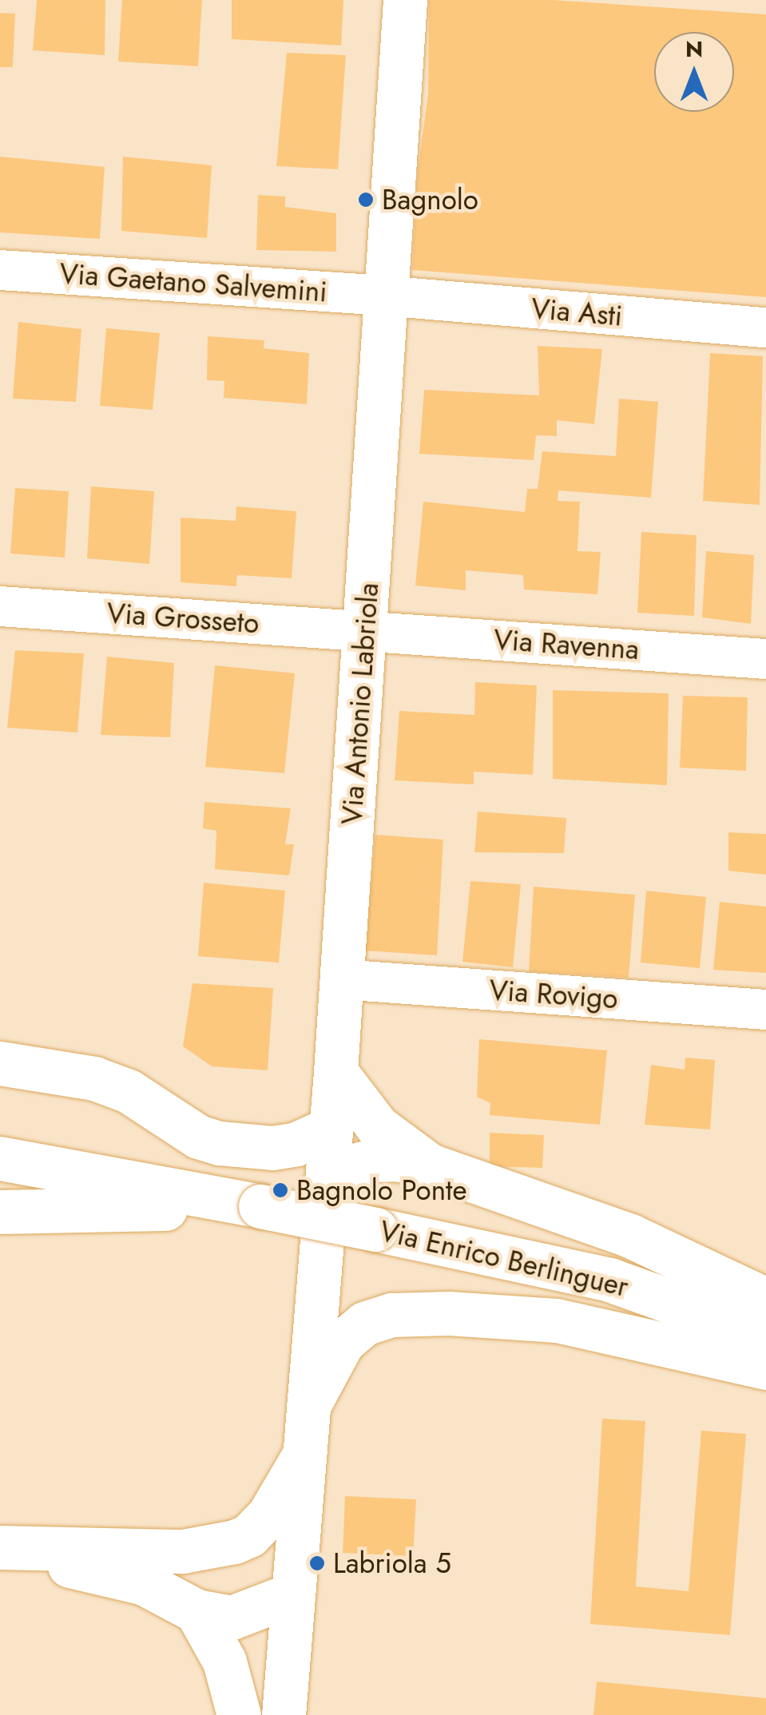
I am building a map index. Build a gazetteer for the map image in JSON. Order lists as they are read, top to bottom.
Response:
{
  "streets": {
    "main road": ["Via Antonio Labriola", "Via Enrico Berlinguer"],
    "street": [
      "Via Gaetano Salvemini",
      "Via Asti",
      "Via Grosseto",
      "Via Ravenna",
      "Via Rovigo"
    ]
  },
  "crossings": [
    ["Via Gaetano Salvemini", "Via Asti"],
    ["Via Gaetano Salvemini", "Via Antonio Labriola"],
    ["Via Asti", "Via Antonio Labriola"],
    ["Via Grosseto", "Via Ravenna"],
    ["Via Grosseto", "Via Antonio Labriola"],
    ["Via Ravenna", "Via Antonio Labriola"],
    ["Via Antonio Labriola", "Via Rovigo"]
  ],
  "places": ["Bagnolo", "Bagnolo Ponte", "Labriola 5"],
  "north": "top"
}
